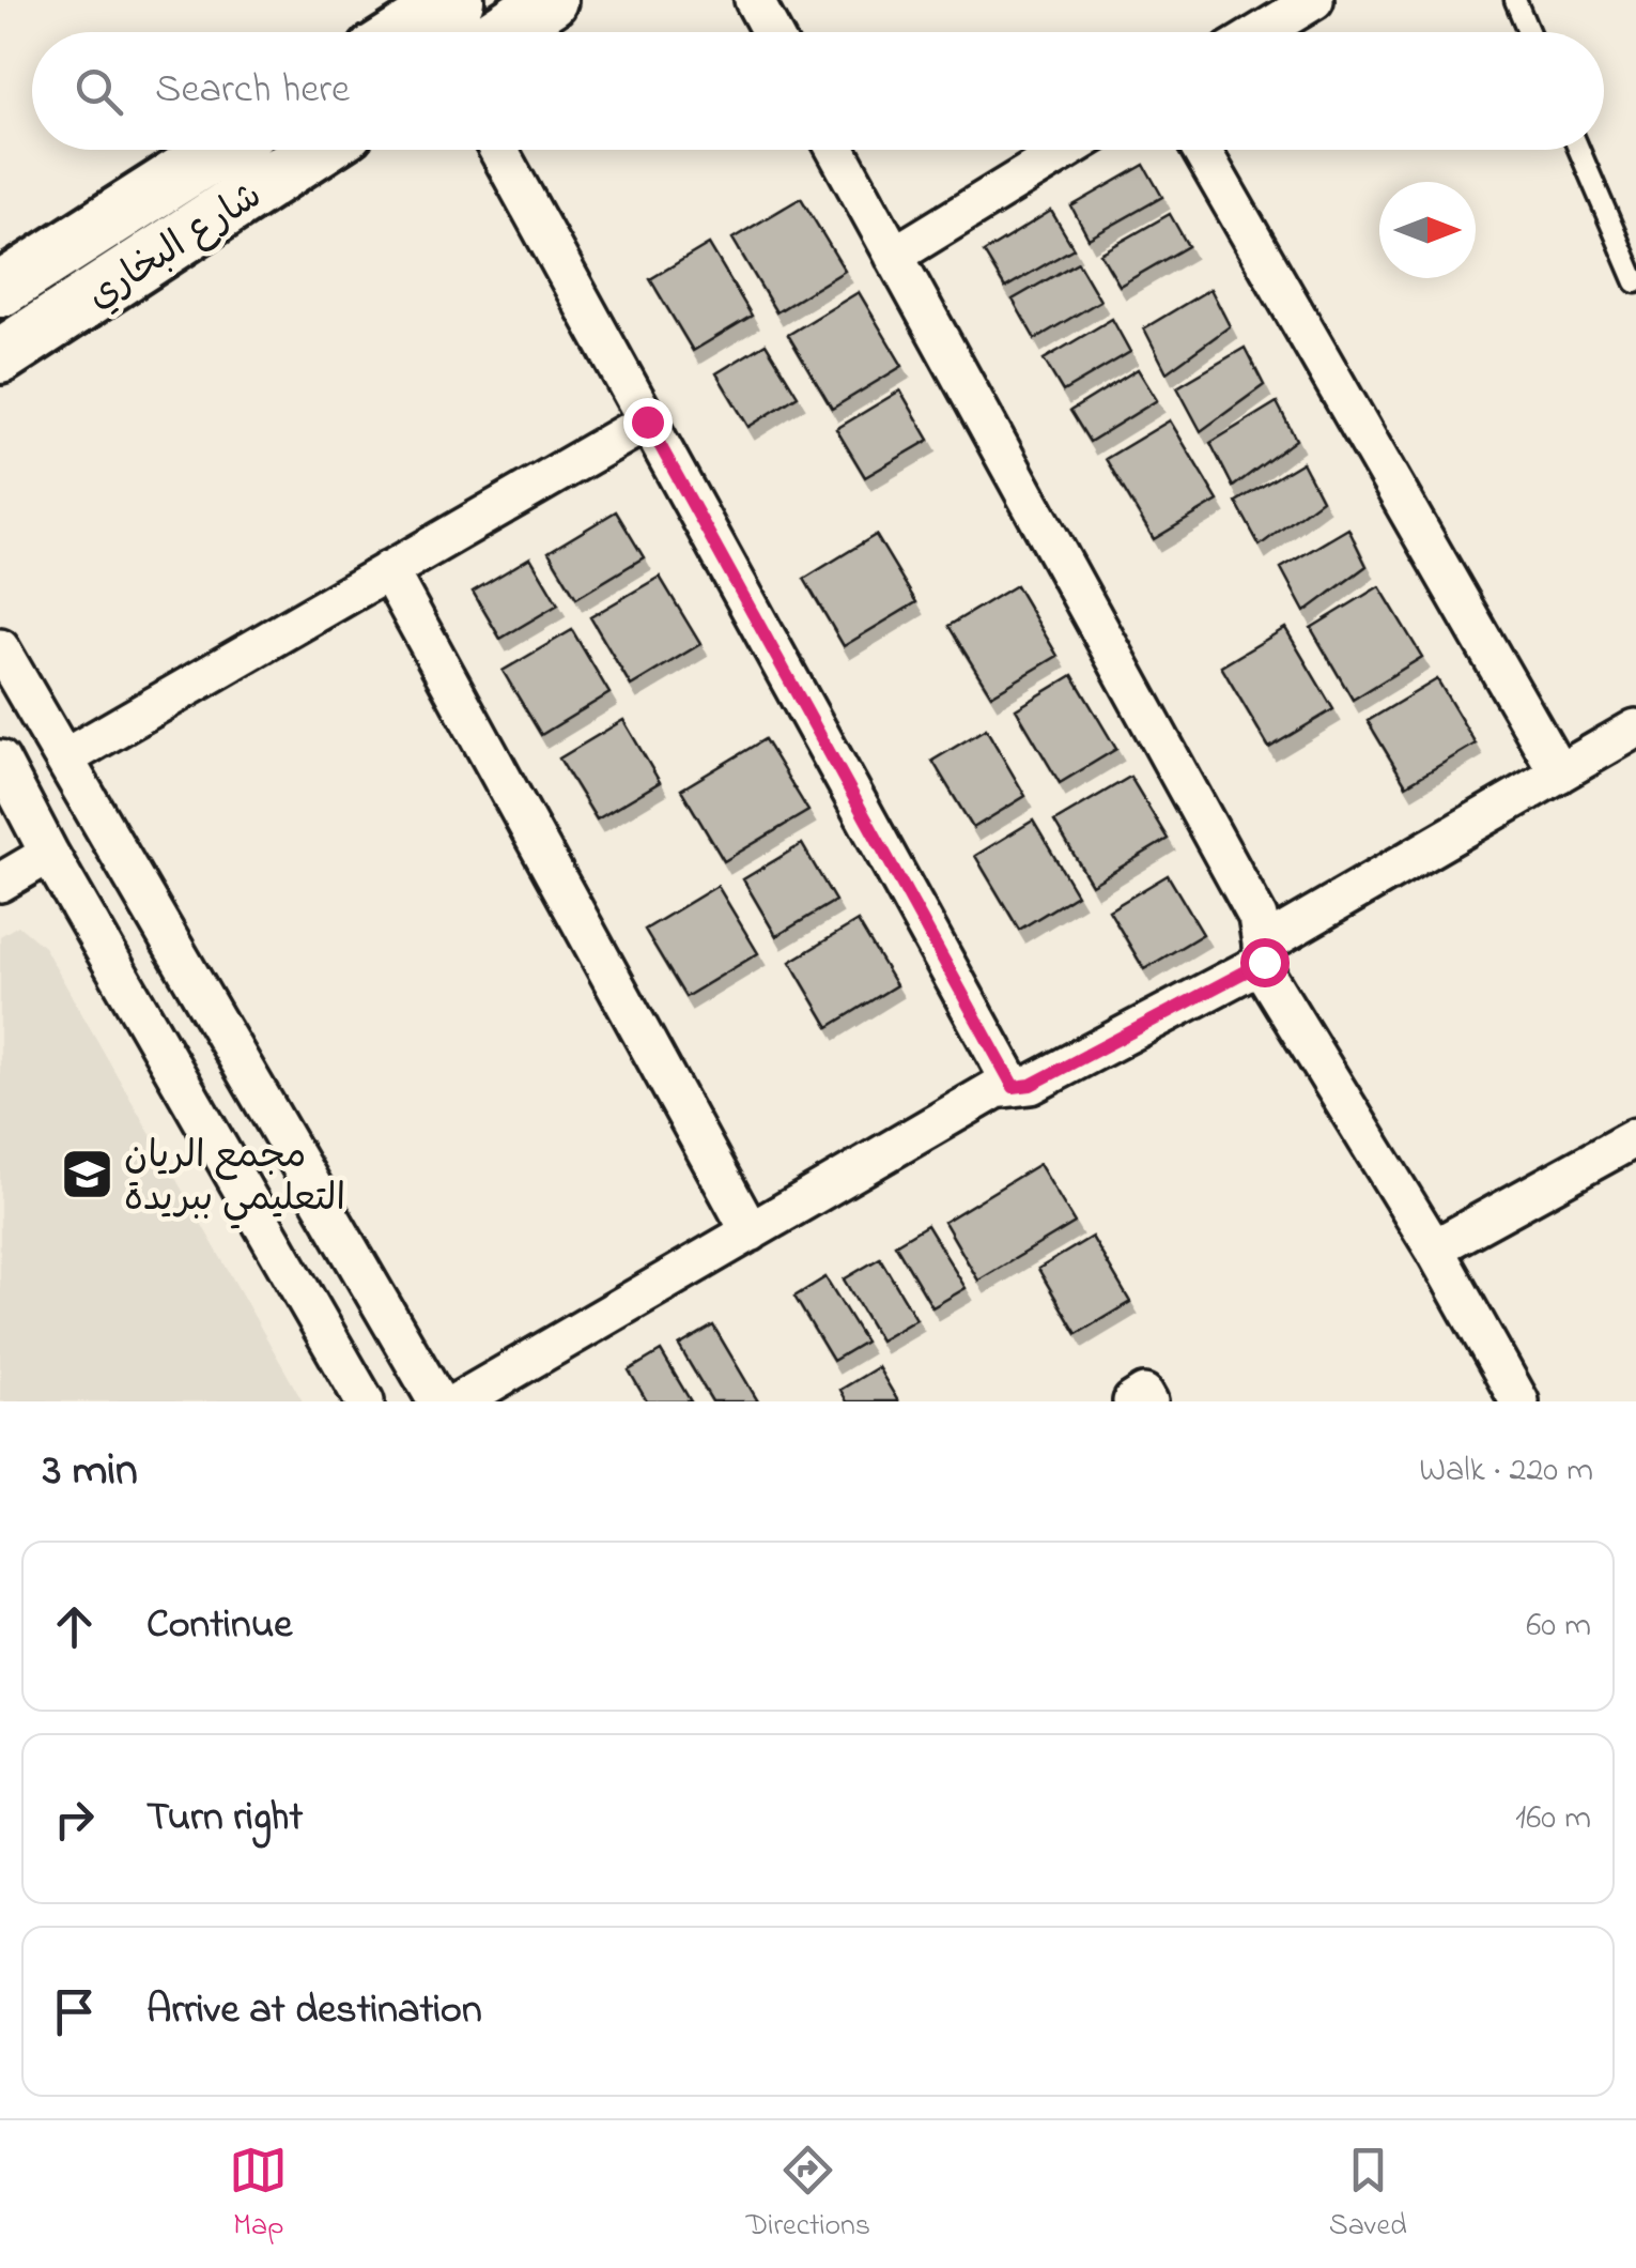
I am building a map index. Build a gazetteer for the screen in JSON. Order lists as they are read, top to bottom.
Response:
{
  "streets": {
    "main road": ["شارع البخاري"]
  },
  "places": {
    "school or university": ["مجمع الريان التعليمي ببريدة"]
  },
  "north": "right",
  "page": {
    "search": "Search here",
    "heading": ["3 min", "Walk · 220 m"],
    "list": [
      ["Continue", "60 m"],
      ["Turn right", "160 m"],
      "Arrive at destination"
    ],
    "nav": ["Map", "Directions", "Saved"]
  }
}
